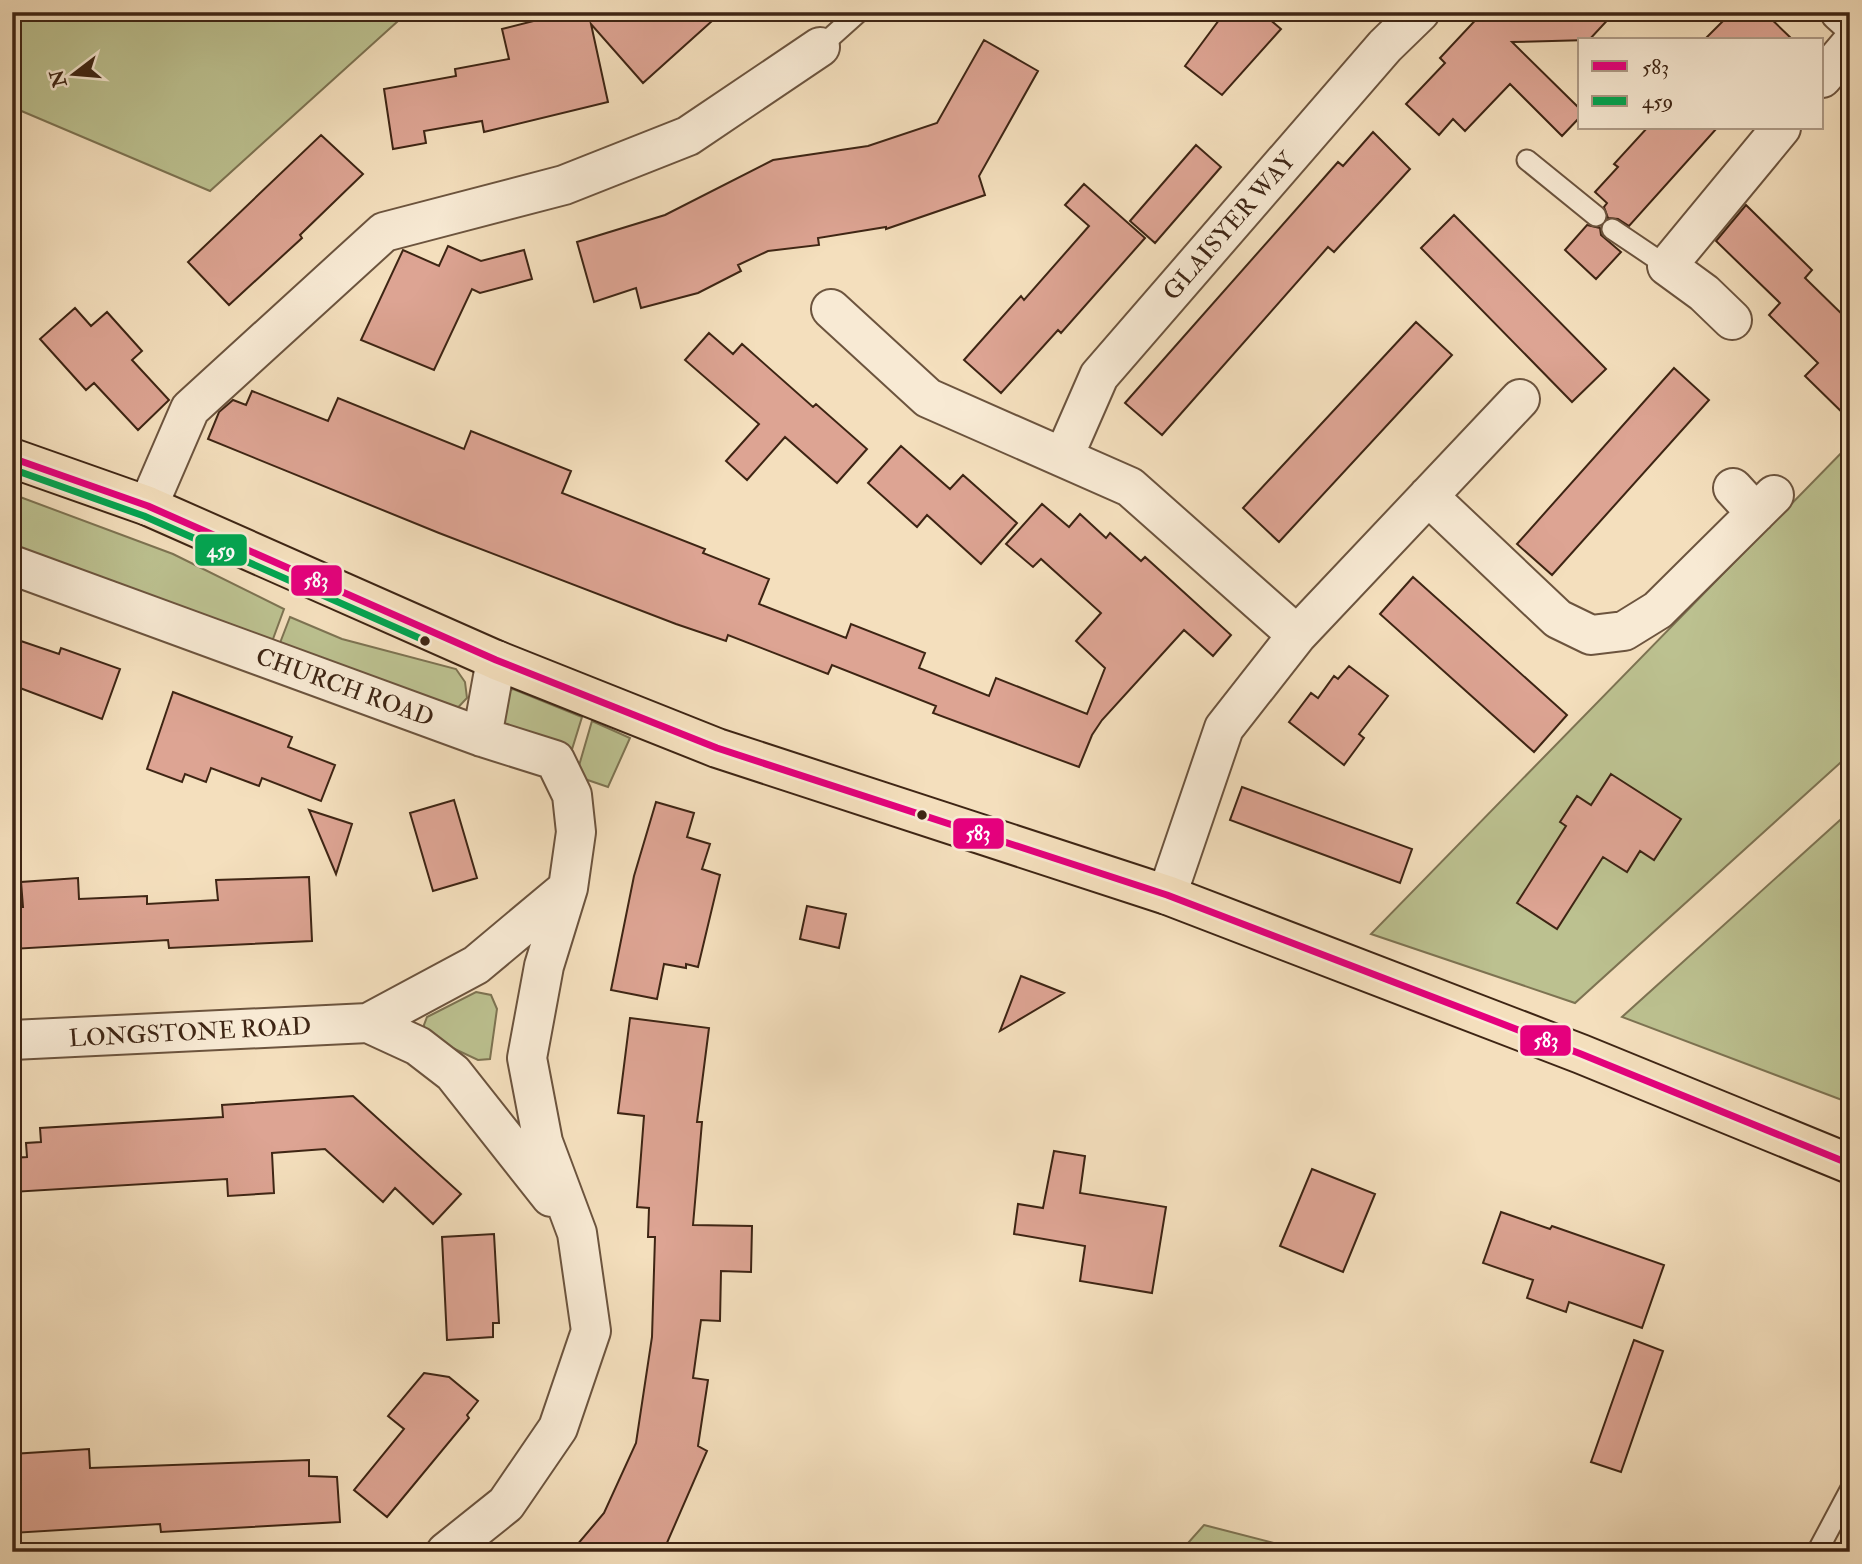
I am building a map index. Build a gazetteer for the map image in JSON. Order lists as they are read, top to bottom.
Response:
{
  "streets": {
    "street": ["GLAISYER WAY", "CHURCH ROAD", "LONGSTONE ROAD"]
  },
  "lines": ["transit line 583", "transit line 459"],
  "legend": ["583", "459"],
  "north": "left"
}
